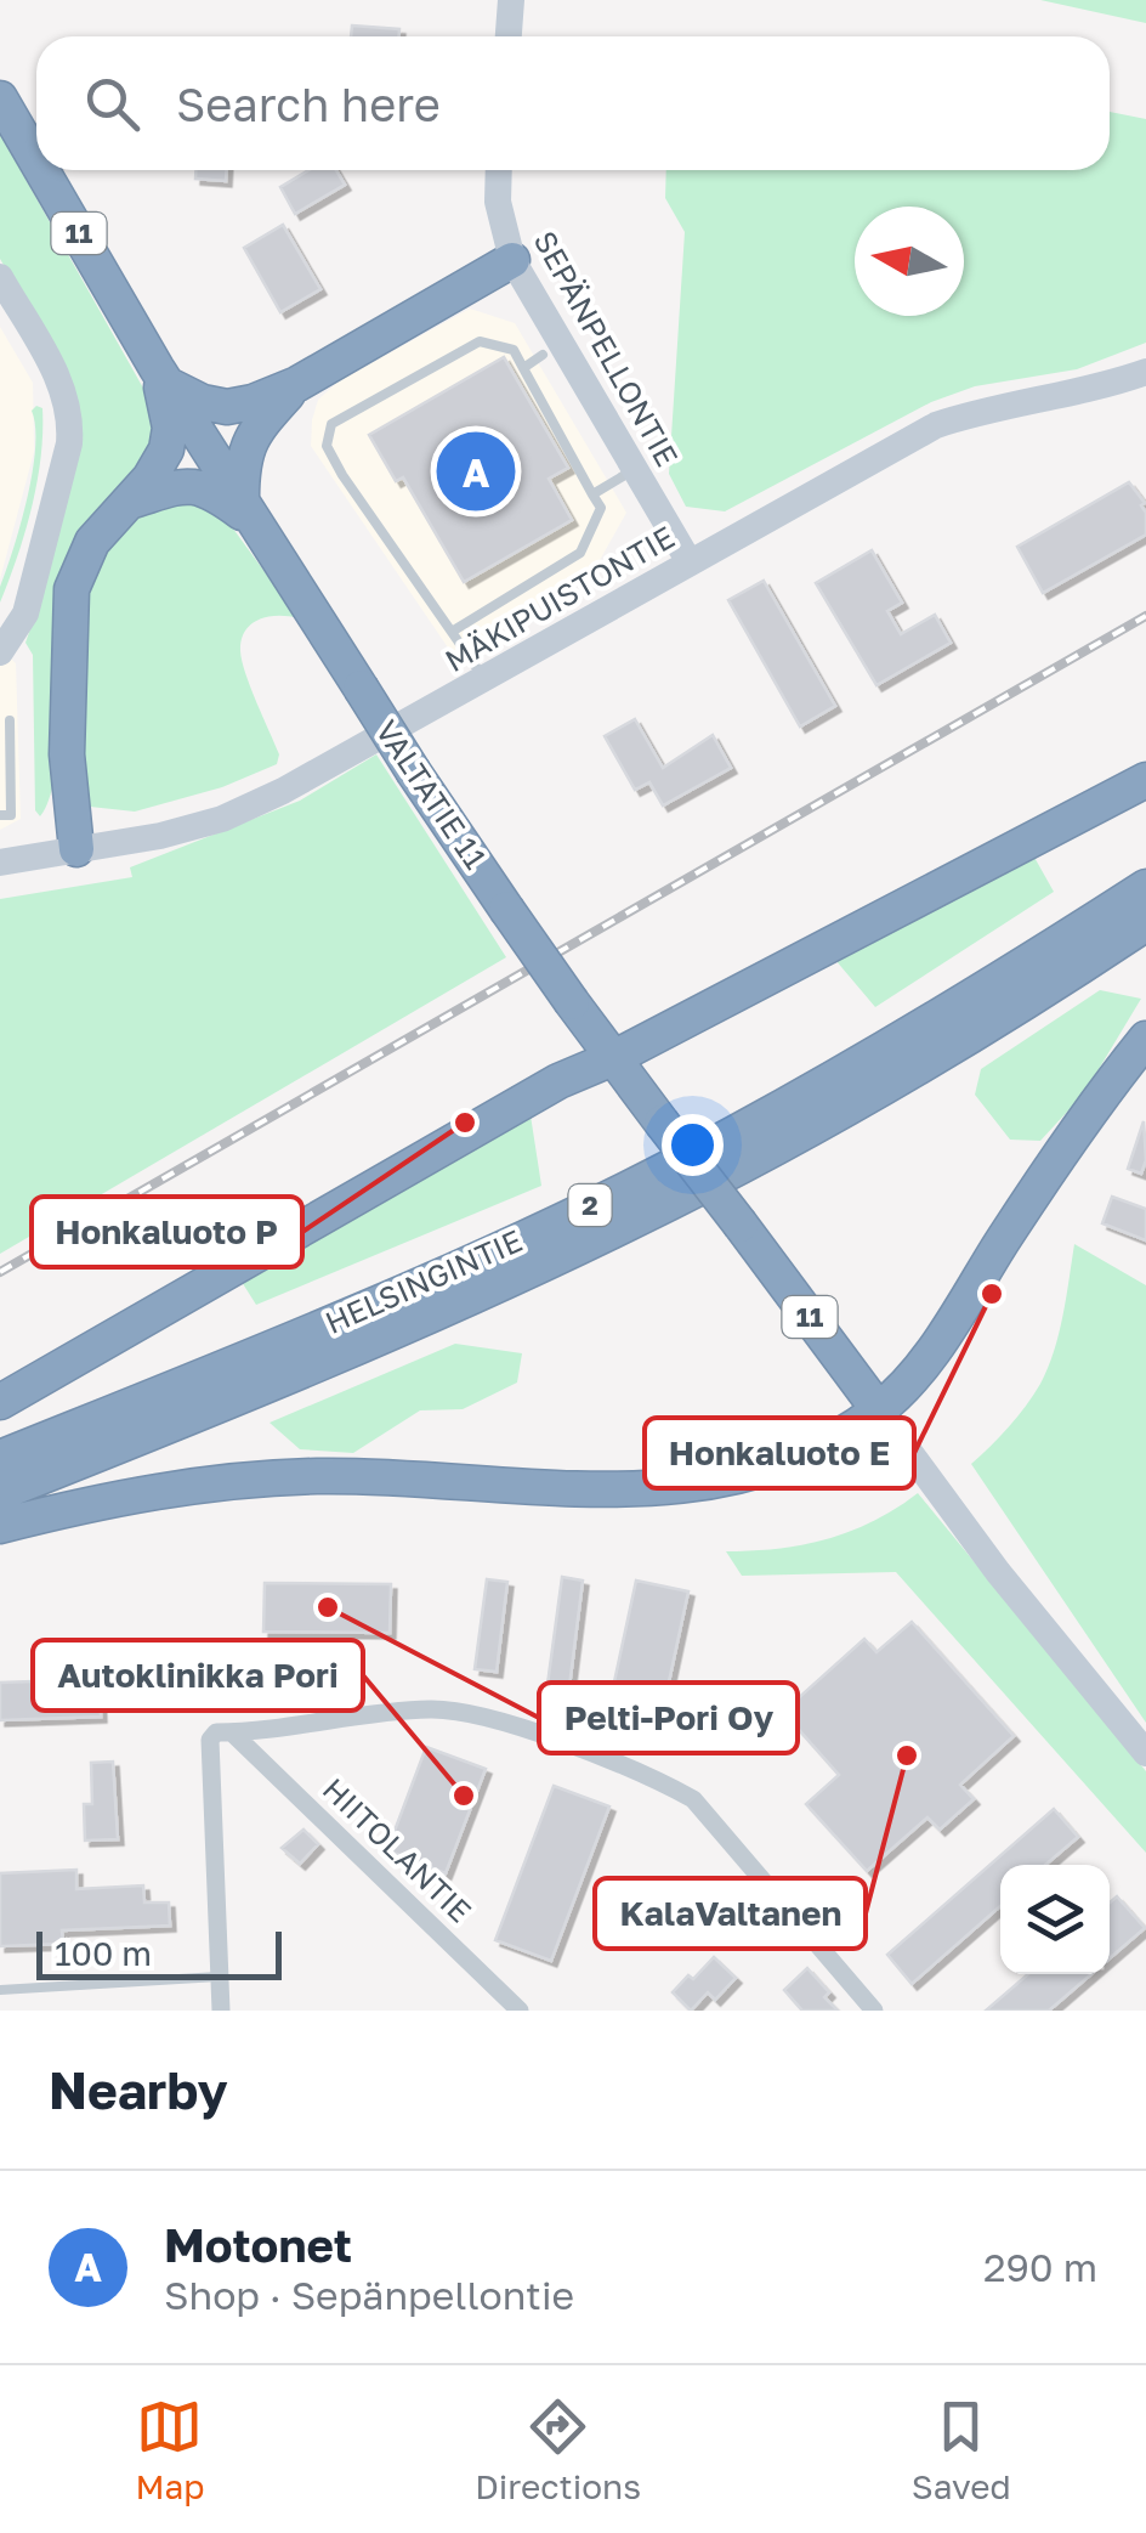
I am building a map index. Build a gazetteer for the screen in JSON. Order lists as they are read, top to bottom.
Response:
{
  "streets": {
    "highway": [
      "11",
      "VALTATIE 11",
      "2",
      "HELSINGINTIE"
    ],
    "street": ["SEPÄNPELLONTIE", "MÄKIPUISTONTIE", "HIITOLANTIE"]
  },
  "crossings": [
    ["11", "VALTATIE 11"],
    ["SEPÄNPELLONTIE", "MÄKIPUISTONTIE"]
  ],
  "places": [
    "Honkaluoto P",
    "Honkaluoto E",
    "Pelti-Pori Oy",
    "KalaValtanen",
    "Autoklinikka Pori"
  ],
  "scale_bar": "100 m",
  "north": "left",
  "page": {
    "search": "Search here",
    "pins": "A",
    "scale": "100 m",
    "heading": "Nearby",
    "list": [
      {
        "mark": "A",
        "name": "Motonet",
        "note": "Shop · Sepänpellontie",
        "value": "290 m"
      }
    ],
    "nav": ["Map", "Directions", "Saved"]
  }
}
